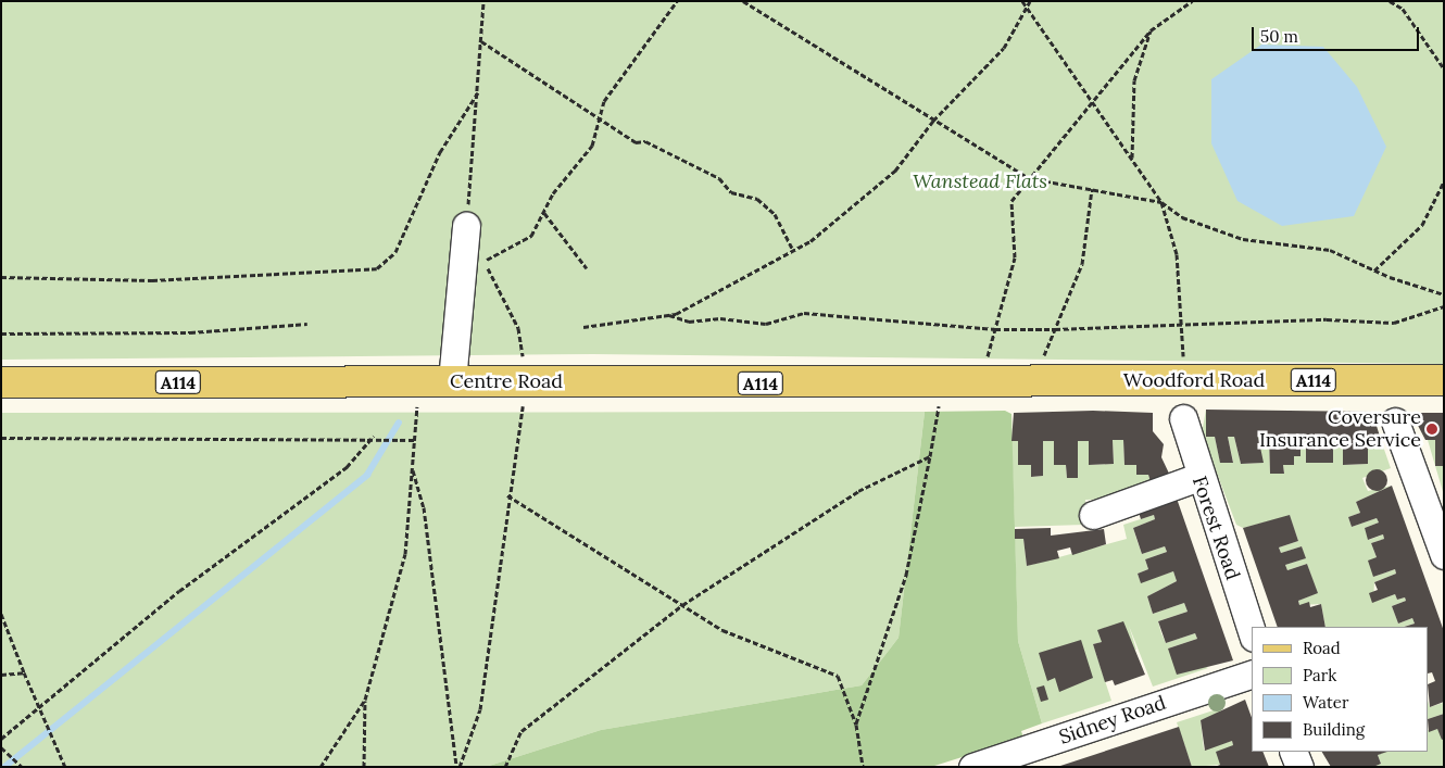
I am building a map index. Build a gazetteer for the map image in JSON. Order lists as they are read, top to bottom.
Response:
{
  "streets": {
    "main road": ["Woodford Road", "A114", "Centre Road"],
    "street": ["Forest Road", "Sidney Road"]
  },
  "crossings": [
    ["Woodford Road", "Centre Road"]
  ],
  "parks": ["Wanstead Flats"],
  "places": ["Coversure Insurance Service"],
  "legend": [
    "Road",
    "Park",
    "Water",
    "Building"
  ],
  "scale_bar": "50 m"
}
